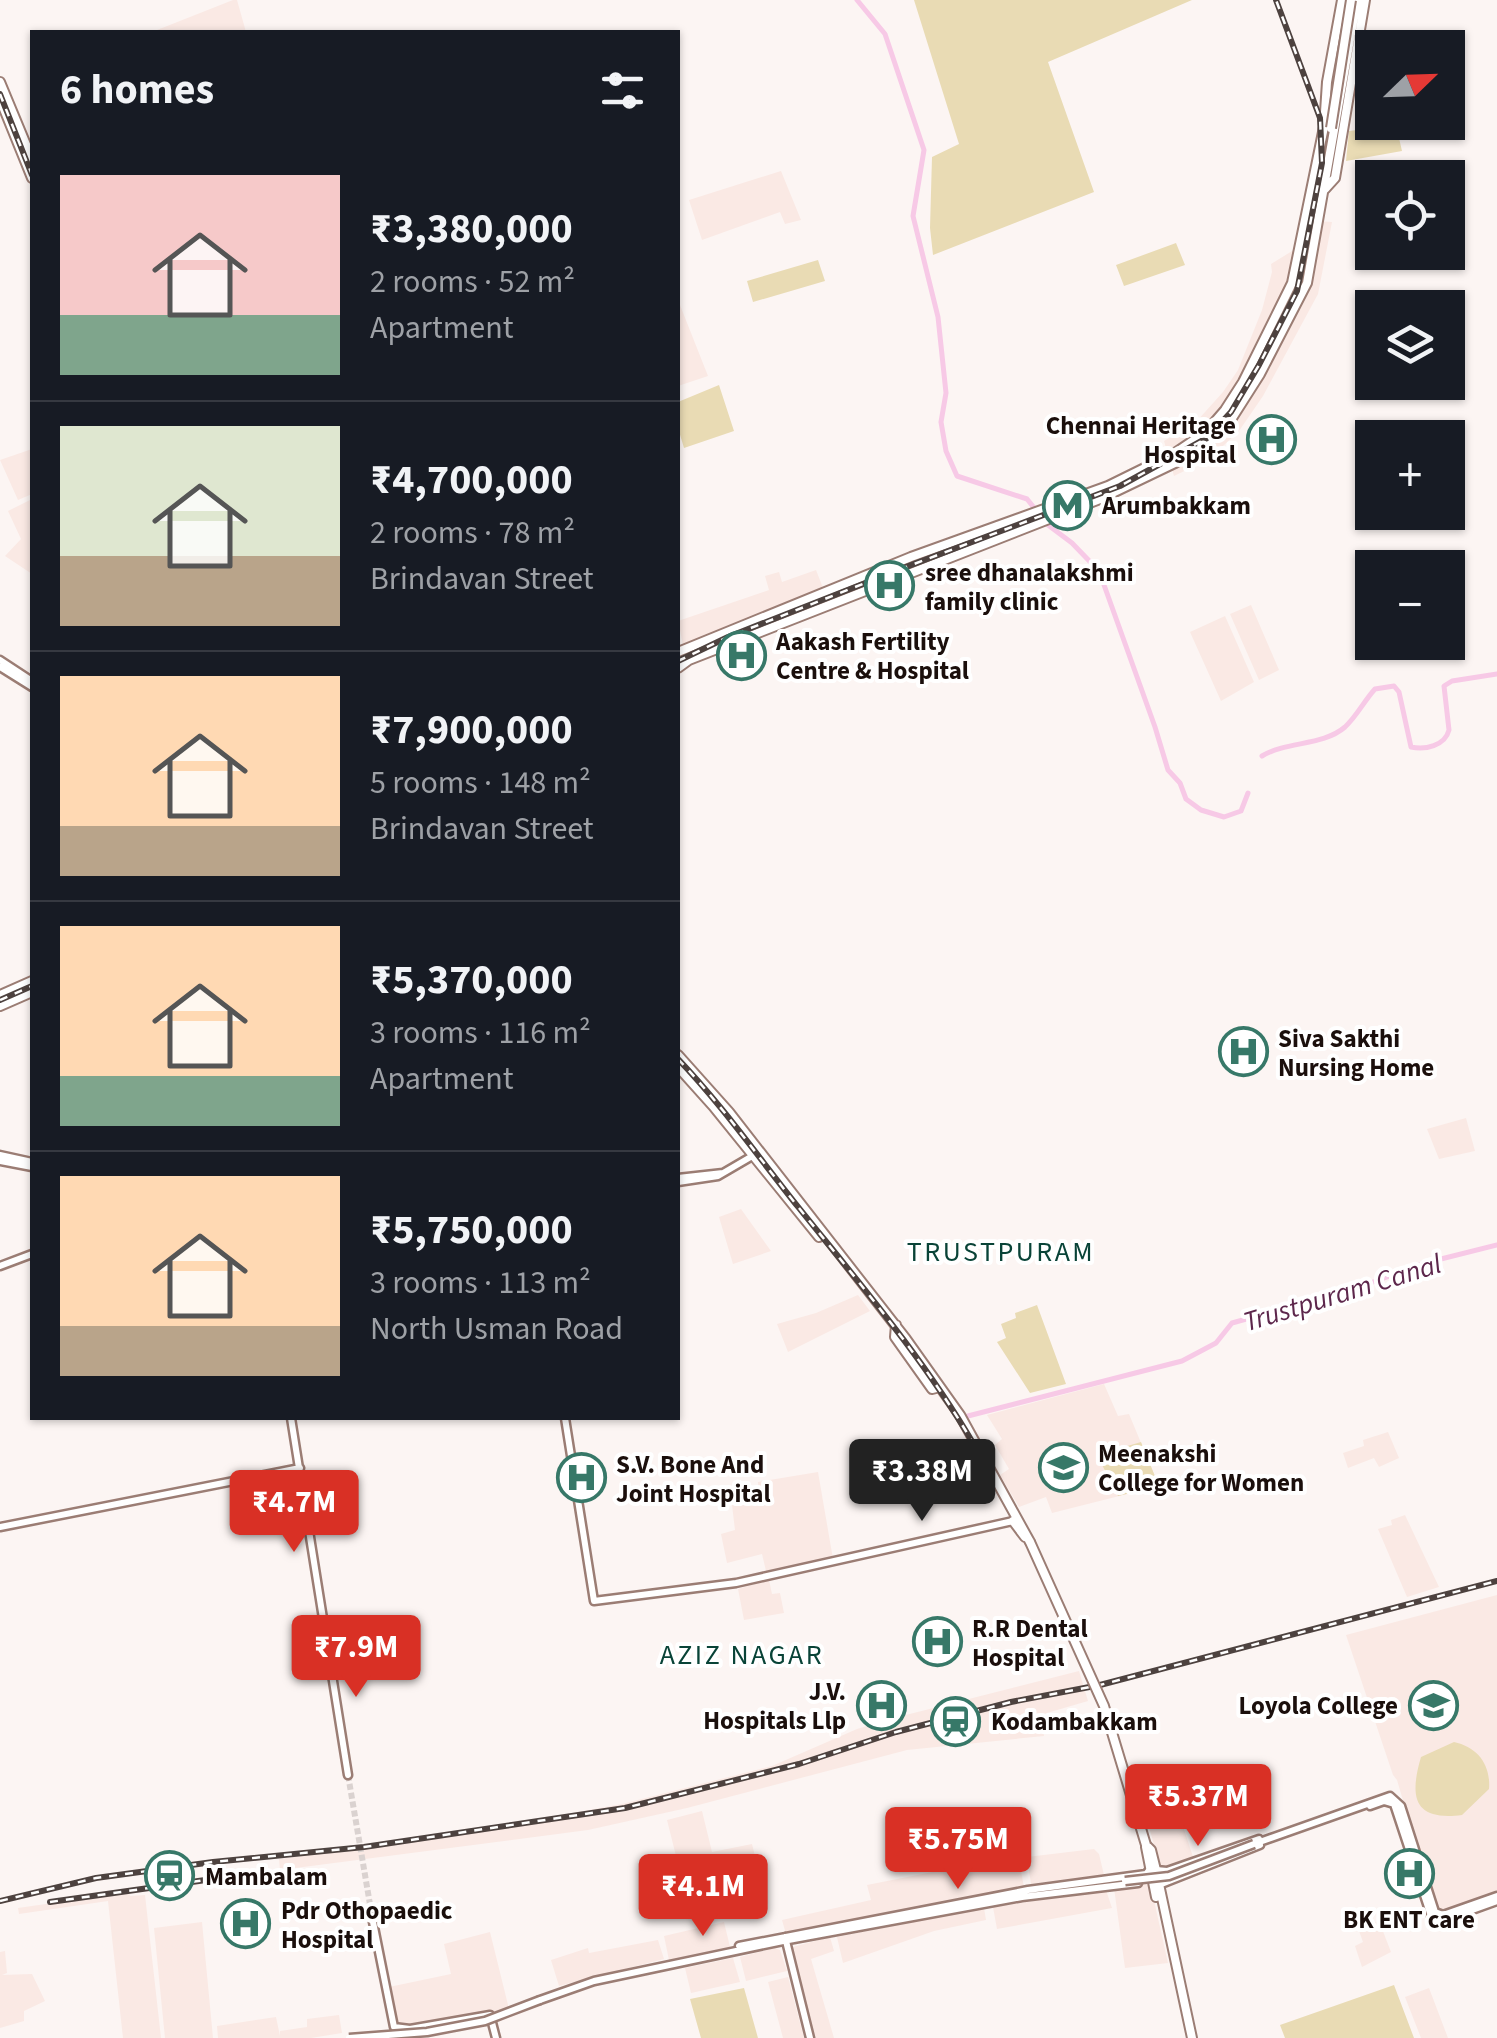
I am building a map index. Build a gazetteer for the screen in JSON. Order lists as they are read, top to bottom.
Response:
{
  "districts": ["TRUSTPURAM", "AZIZ NAGAR"],
  "water": ["Trustpuram Canal"],
  "places": {
    "hospital": [
      "Chennai Heritage Hospital",
      "sree dhanalakshmi family clinic",
      "Aakash Fertility Centre & Hospital",
      "Siva Sakthi Nursing Home",
      "S.V. Bone And Joint Hospital",
      "R.R Dental Hospital",
      "J.V. Hospitals Llp",
      "BK ENT care",
      "Pdr Othopaedic Hospital"
    ],
    "metro station": ["Arumbakkam"],
    "school or university": ["Meenakshi College for Women", "Loyola College"],
    "station": ["Kodambakkam", "Mambalam"]
  },
  "north": "top right",
  "page": {
    "map_buttons": ["+", "−"],
    "heading": "6 homes",
    "list": [
      {
        "name": "₹3,380,000",
        "note": "2 rooms · 52 m² · Apartment"
      },
      {
        "name": "₹4,700,000",
        "note": "2 rooms · 78 m² · Brindavan Street"
      },
      {
        "name": "₹7,900,000",
        "note": "5 rooms · 148 m² · Brindavan Street"
      },
      {
        "name": "₹5,370,000",
        "note": "3 rooms · 116 m² · Apartment"
      },
      {
        "name": "₹5,750,000",
        "note": "3 rooms · 113 m² · North Usman Road"
      }
    ],
    "price": [
      "₹3.38M",
      "₹4.7M",
      "₹7.9M",
      "₹5.37M",
      "₹5.75M",
      "₹4.1M"
    ]
  }
}
